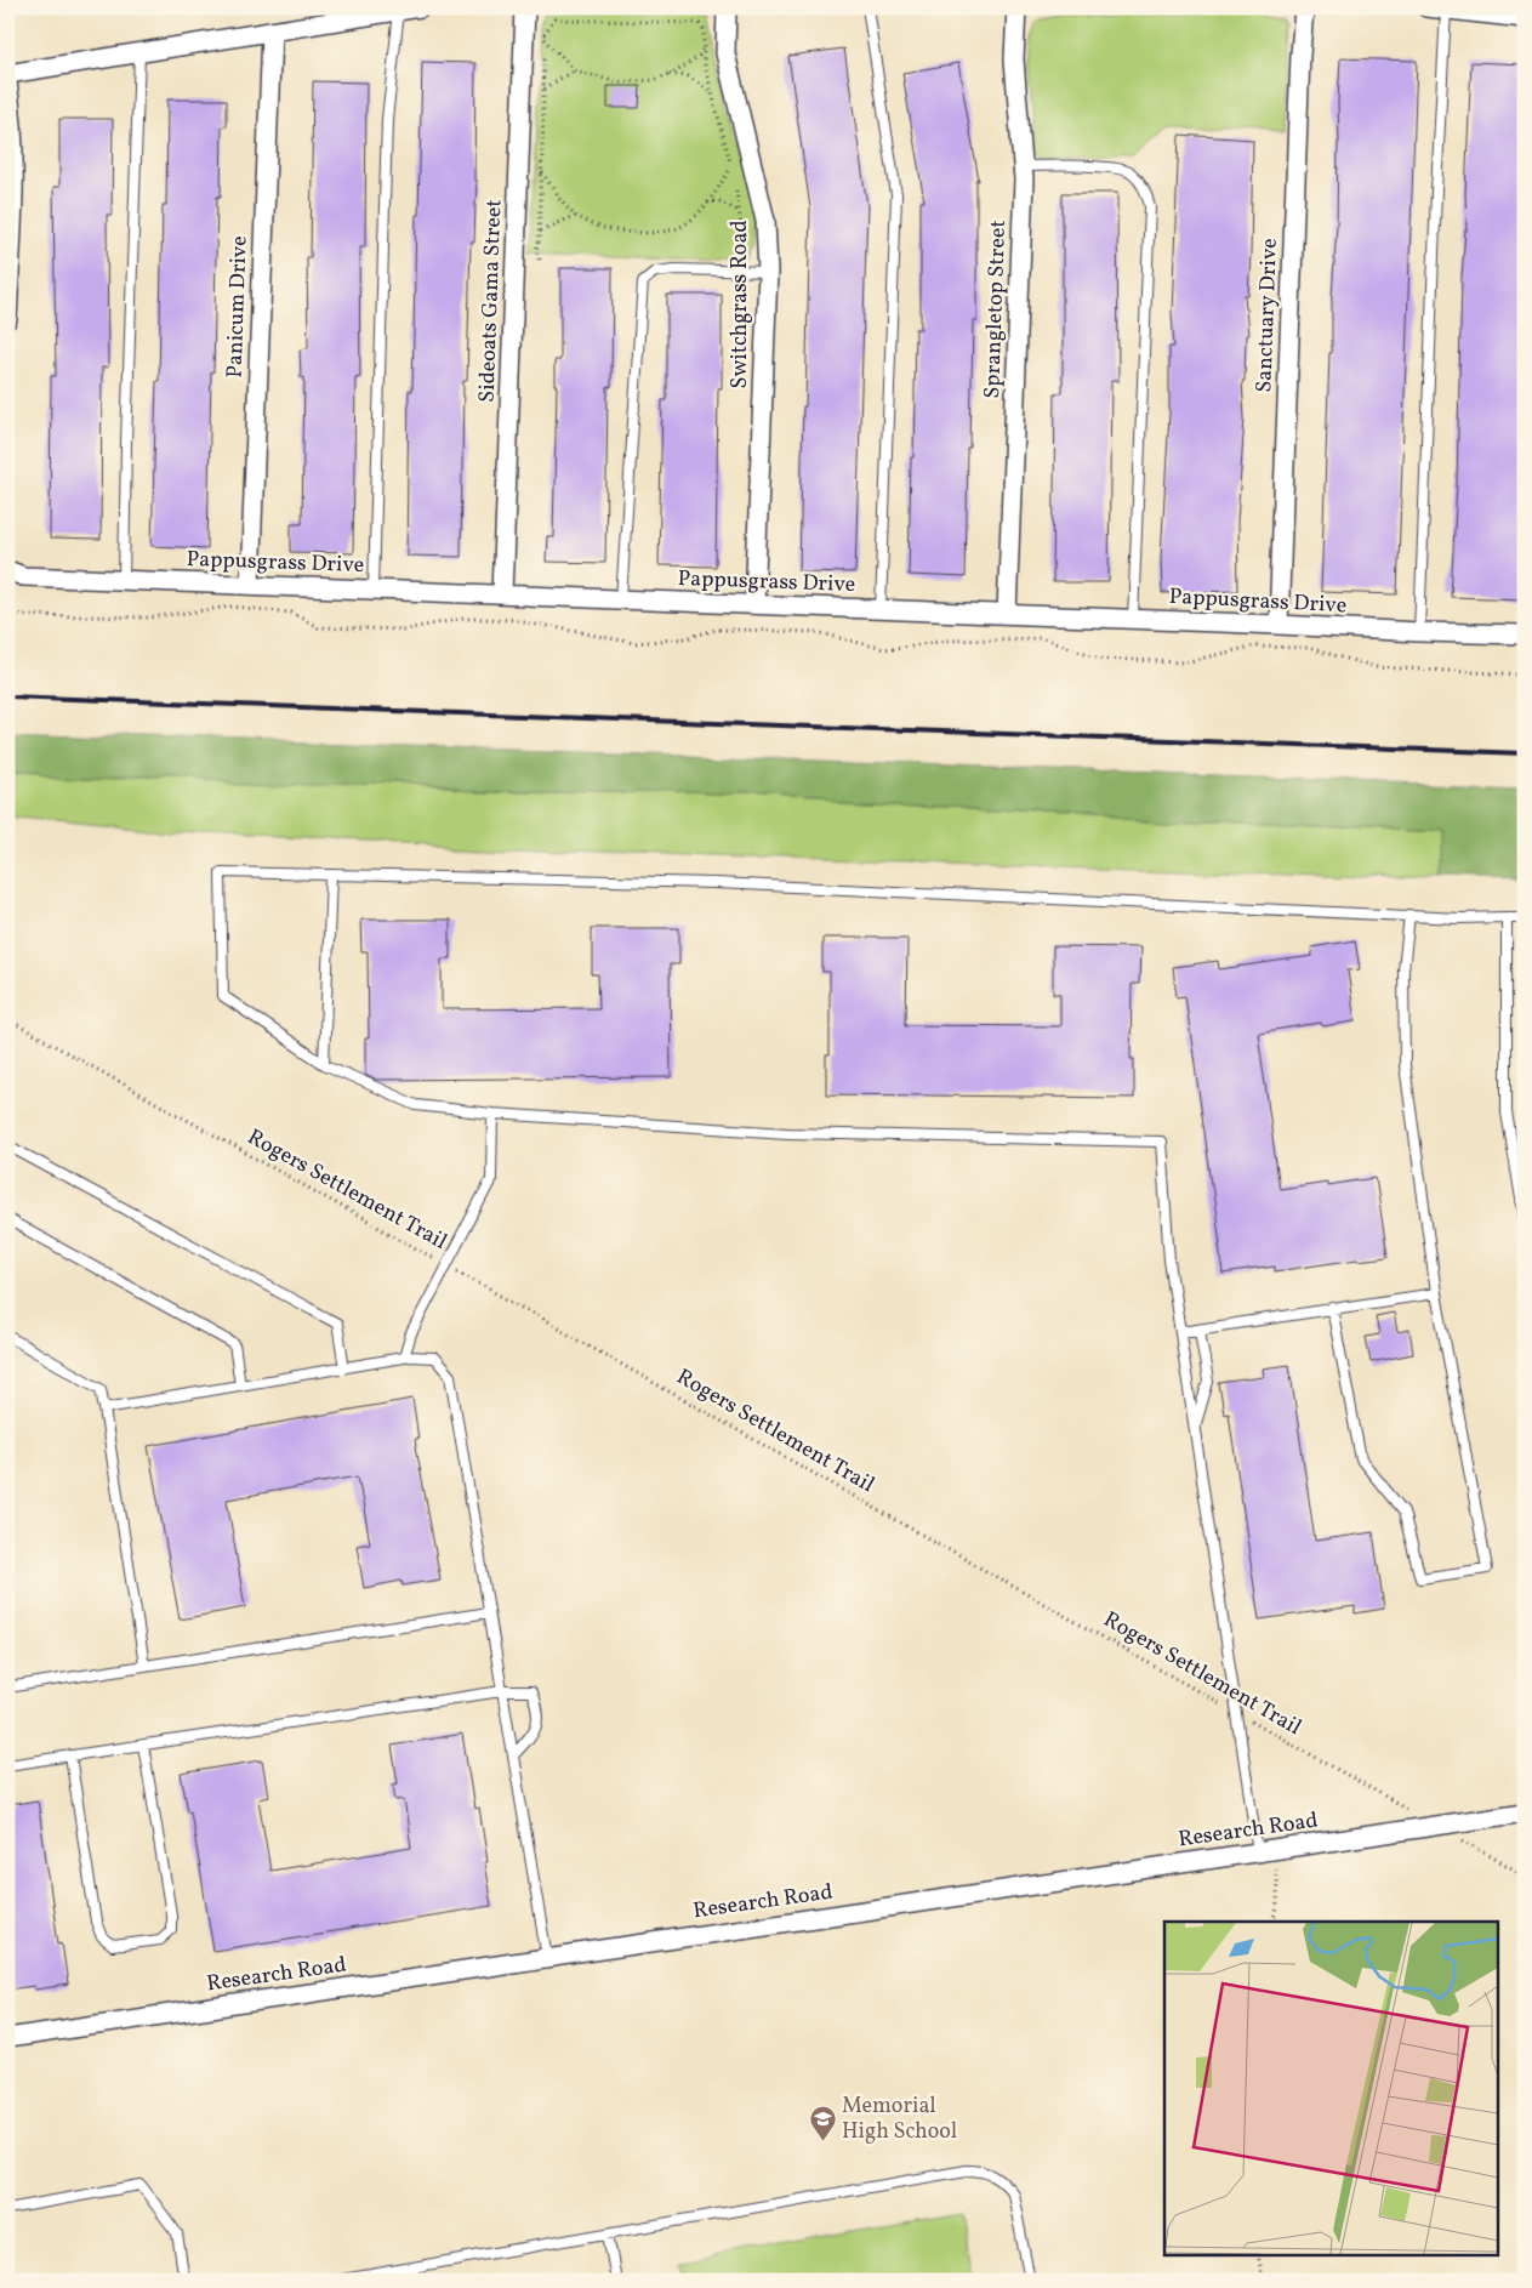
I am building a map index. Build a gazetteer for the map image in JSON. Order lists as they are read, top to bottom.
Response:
{
  "streets": {
    "street": [
      "Sideoats Gama Street",
      "Switchgrass Road",
      "Panicum Drive",
      "Sprangletop Street",
      "Sanctuary Drive",
      "Pappusgrass Drive",
      "Research Road"
    ],
    "path": ["Rogers Settlement Trail"]
  },
  "crossings": [
    ["Sideoats Gama Street", "Pappusgrass Drive"],
    ["Switchgrass Road", "Pappusgrass Drive"],
    ["Panicum Drive", "Pappusgrass Drive"],
    ["Sprangletop Street", "Pappusgrass Drive"],
    ["Sanctuary Drive", "Pappusgrass Drive"]
  ],
  "places": {
    "school or university": ["Memorial High School"]
  }
}
